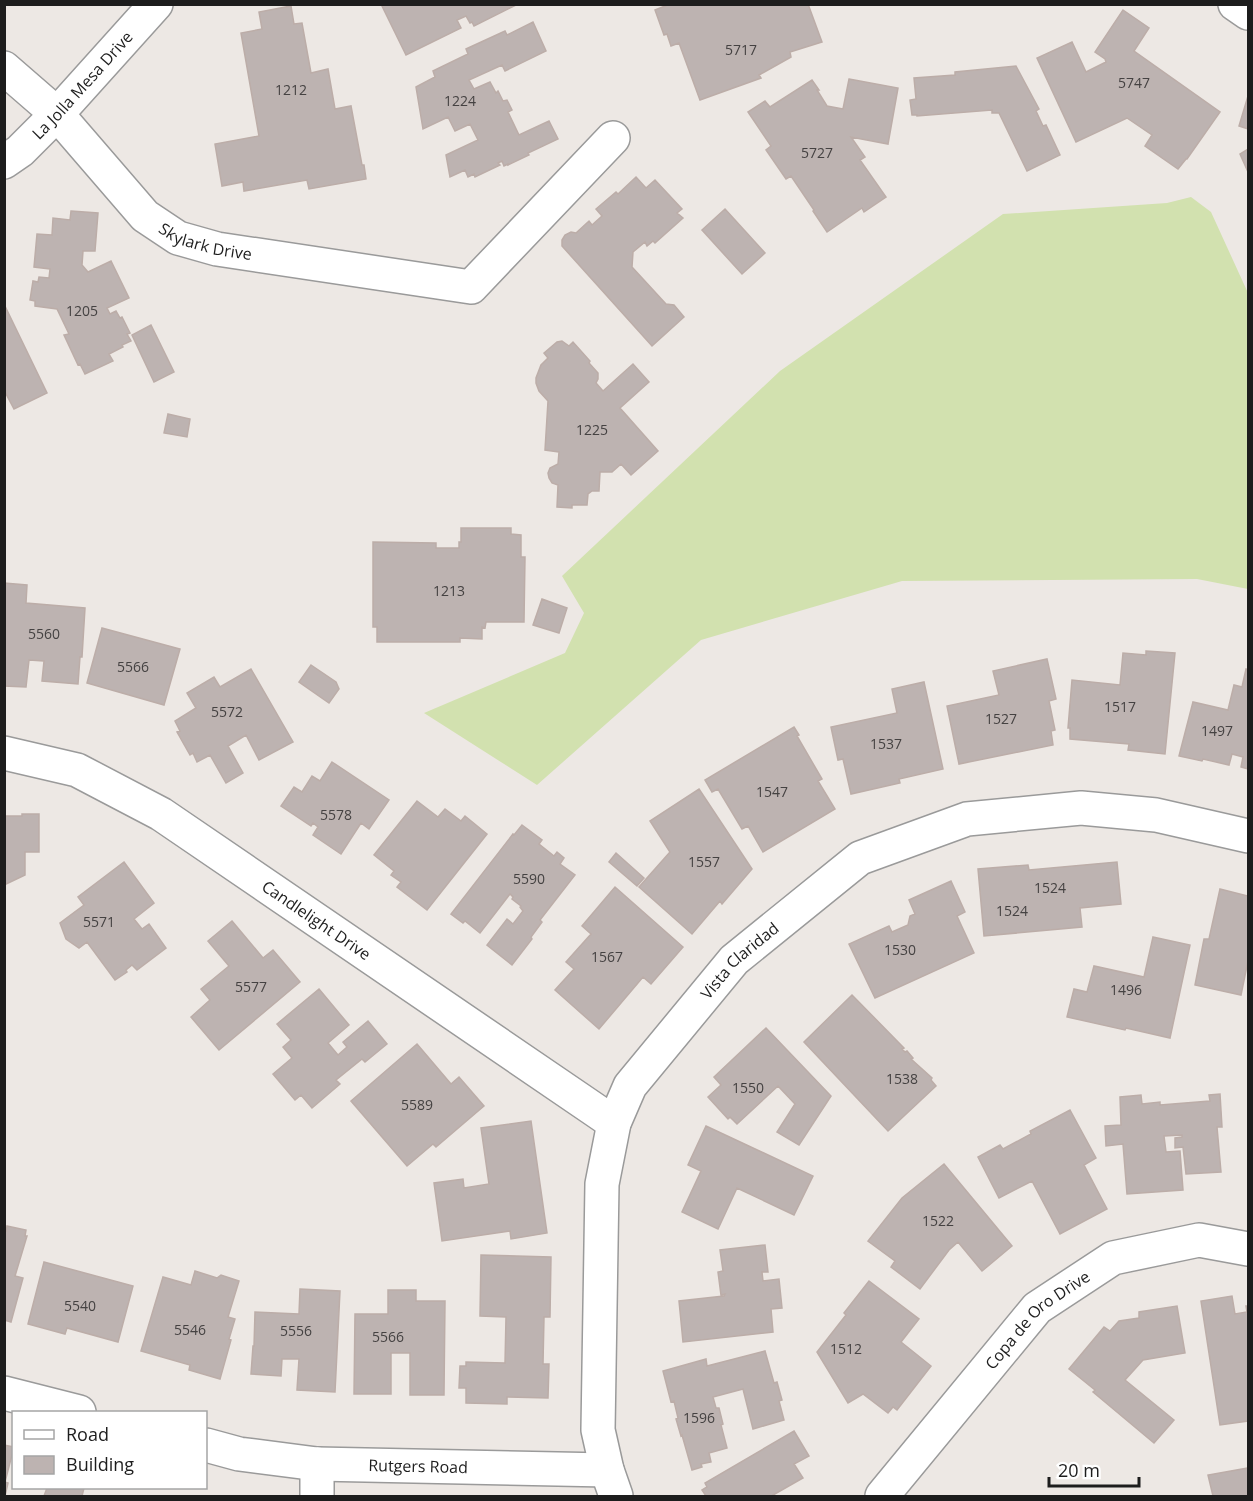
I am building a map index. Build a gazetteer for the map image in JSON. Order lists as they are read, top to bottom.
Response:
{
  "streets": {
    "street": [
      "La Jolla Mesa Drive",
      "Skylark Drive",
      "Candlelight Drive",
      "Vista Claridad",
      "Copa de Oro Drive",
      "Rutgers Road"
    ]
  },
  "crossings": [
    ["La Jolla Mesa Drive", "Skylark Drive"],
    ["Candlelight Drive", "Vista Claridad"],
    ["Vista Claridad", "Rutgers Road"]
  ],
  "house_numbers": [
    "5717",
    "5747",
    "1212",
    "1224",
    "5727",
    "1205",
    "1225",
    "1213",
    "5560",
    "5566",
    "1517",
    "5572",
    "1527",
    "1497",
    "1537",
    "1547",
    "5578",
    "1557",
    "5590",
    "1524",
    "1524",
    "5571",
    "1530",
    "1567",
    "5577",
    "1496",
    "1538",
    "1550",
    "5589",
    "1522",
    "5540",
    "5546",
    "5556",
    "5566",
    "1512",
    "1596"
  ],
  "legend": ["Road", "Building"],
  "scale_bar": "20 m"
}
